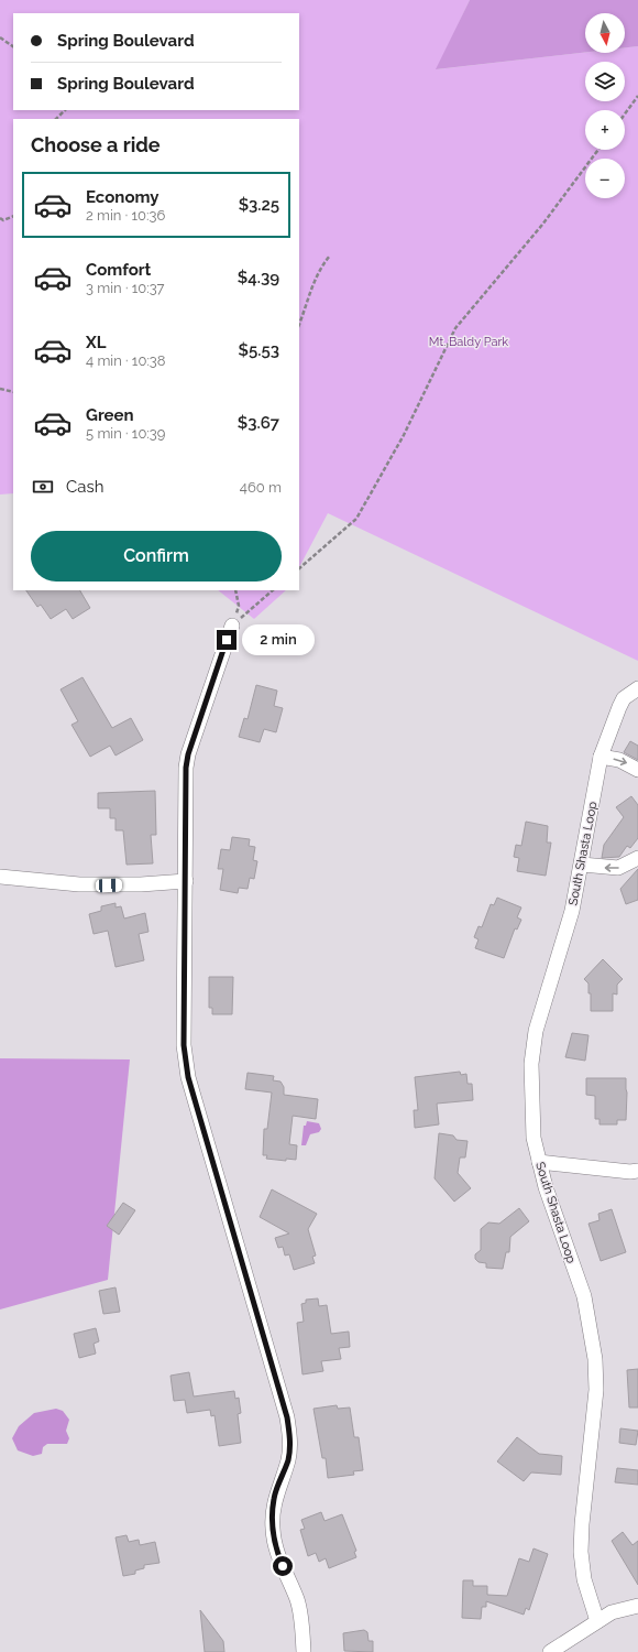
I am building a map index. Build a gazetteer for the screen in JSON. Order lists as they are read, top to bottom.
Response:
{
  "streets": {
    "street": ["South Shasta Loop"]
  },
  "parks": ["Mt. Baldy Park"],
  "north": "bottom",
  "page": {
    "map_buttons": ["+", "−"],
    "banner": ["Spring Boulevard", "Spring Boulevard"],
    "heading": "Choose a ride",
    "list": [
      {
        "name": "Economy",
        "note": "2 min · 10:36",
        "value": "$3.25"
      },
      {
        "name": "Comfort",
        "note": "3 min · 10:37",
        "value": "$4.39"
      },
      {
        "name": "XL",
        "note": "4 min · 10:38",
        "value": "$5.53"
      },
      {
        "name": "Green",
        "note": "5 min · 10:39",
        "value": "$3.67"
      }
    ],
    "pay": ["Cash", "460 m"],
    "buttons": "Confirm",
    "bubble": "2 min"
  }
}
